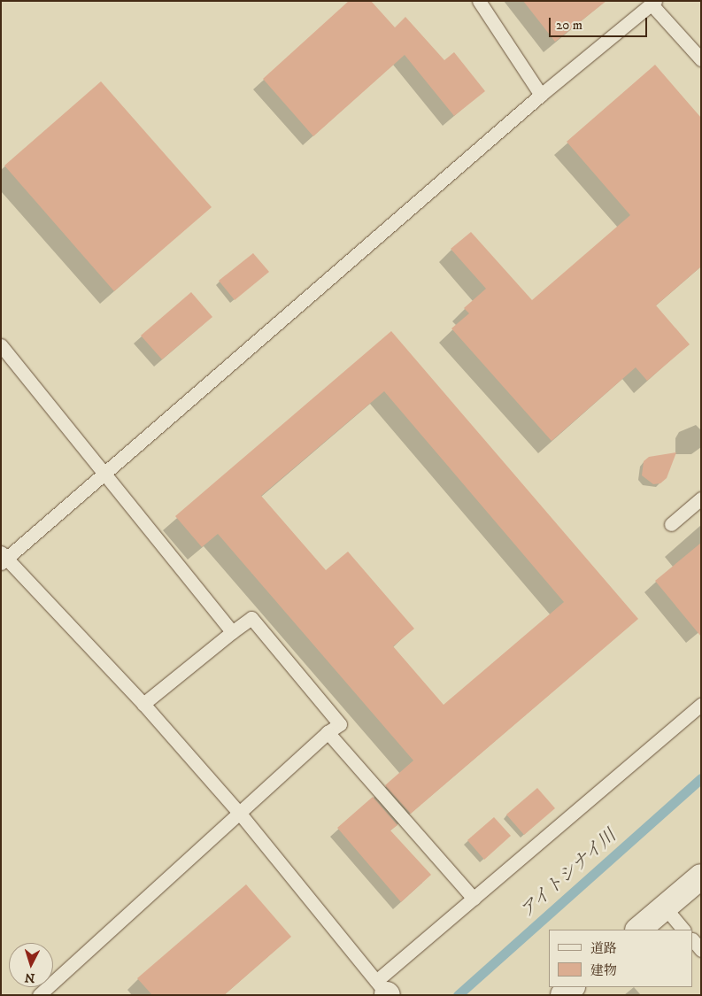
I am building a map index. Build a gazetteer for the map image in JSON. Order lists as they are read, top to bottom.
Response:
{
  "water": ["アイトシナイ川"],
  "legend": ["道路", "建物"],
  "scale_bar": "20 m",
  "north": "bottom"
}
